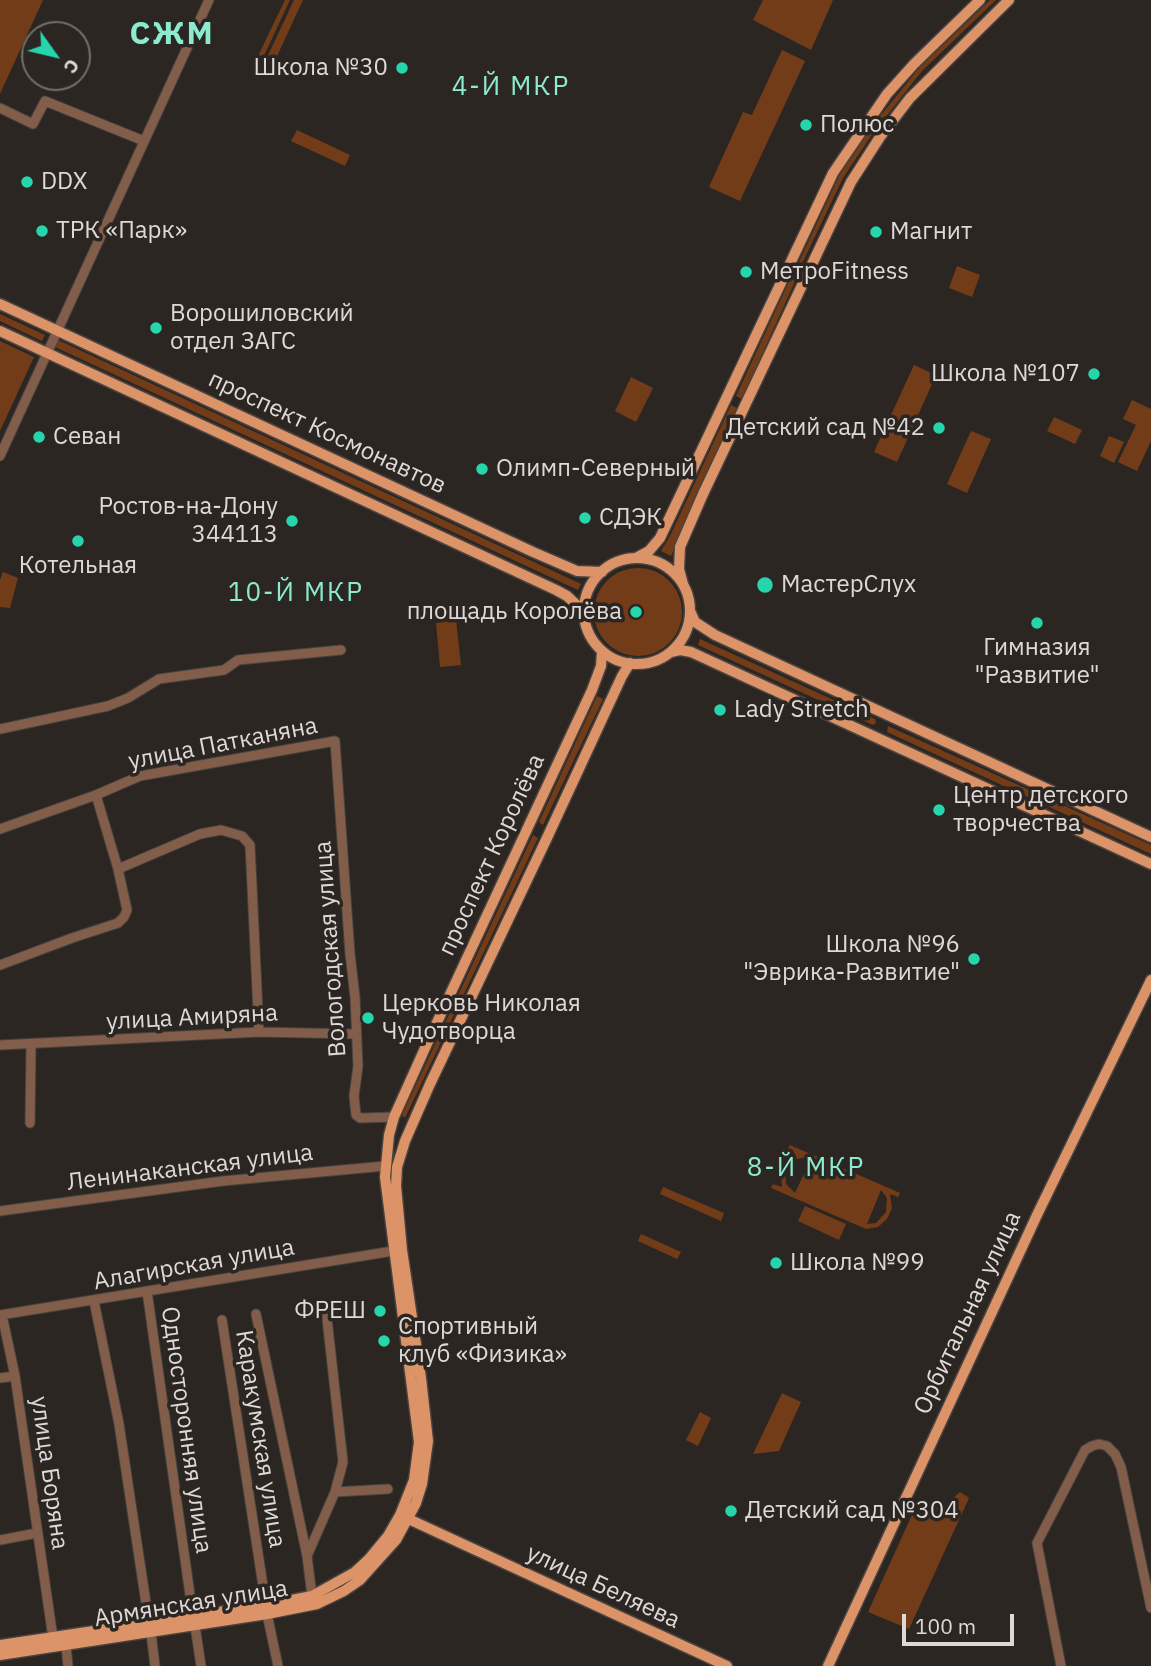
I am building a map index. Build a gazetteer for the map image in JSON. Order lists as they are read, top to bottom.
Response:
{
  "streets": {
    "main road": [
      "проспект Космонавтов",
      "проспект Королёва",
      "Орбитальная улица",
      "улица Беляева",
      "Армянская улица"
    ],
    "street": [
      "улица Патканяна",
      "Вологодская улица",
      "улица Амиряна",
      "Ленинаканская улица",
      "Алагирская улица",
      "Односторонняя улица",
      "Каракумская улица",
      "улица Боряна"
    ]
  },
  "crossings": [
    ["проспект Космонавтов", "проспект Королёва"],
    ["улица Патканяна", "Вологодская улица"],
    ["проспект Королёва", "Вологодская улица"],
    ["проспект Королёва", "Ленинаканская улица"],
    ["проспект Королёва", "Алагирская улица"],
    ["проспект Королёва", "улица Беляева"],
    ["проспект Королёва", "Армянская улица"],
    ["Вологодская улица", "улица Амиряна"],
    ["Алагирская улица", "Односторонняя улица"],
    ["Алагирская улица", "улица Боряна"],
    ["Односторонняя улица", "Армянская улица"],
    ["Каракумская улица", "Армянская улица"],
    ["улица Боряна", "Армянская улица"]
  ],
  "districts": [
    "СЖМ",
    "4-Й МКР",
    "10-Й МКР",
    "8-Й МКР"
  ],
  "places": [
    "Школа №30",
    "Полюс",
    "DDX",
    "ТРК «Парк»",
    "Магнит",
    "МетроFitness",
    "Ворошиловский отдел ЗАГС",
    "Школа №107",
    "Детский сад №42",
    "Севан",
    "Олимп-Северный",
    "СДЭК",
    "Ростов-на-Дону 344113",
    "Котельная",
    "МастерСлух",
    "площадь Королёва",
    "Гимназия \"Развитие\"",
    "Lady Stretch",
    "Центр детского творчества",
    "Школа №96 \"Эврика-Развитие\"",
    "Церковь Николая Чудотворца",
    "Школа №99",
    "ФРЕШ",
    "Спортивный клуб «Физика»",
    "Детский сад №304"
  ],
  "scale_bar": "100 m",
  "north": "bottom right"
}
